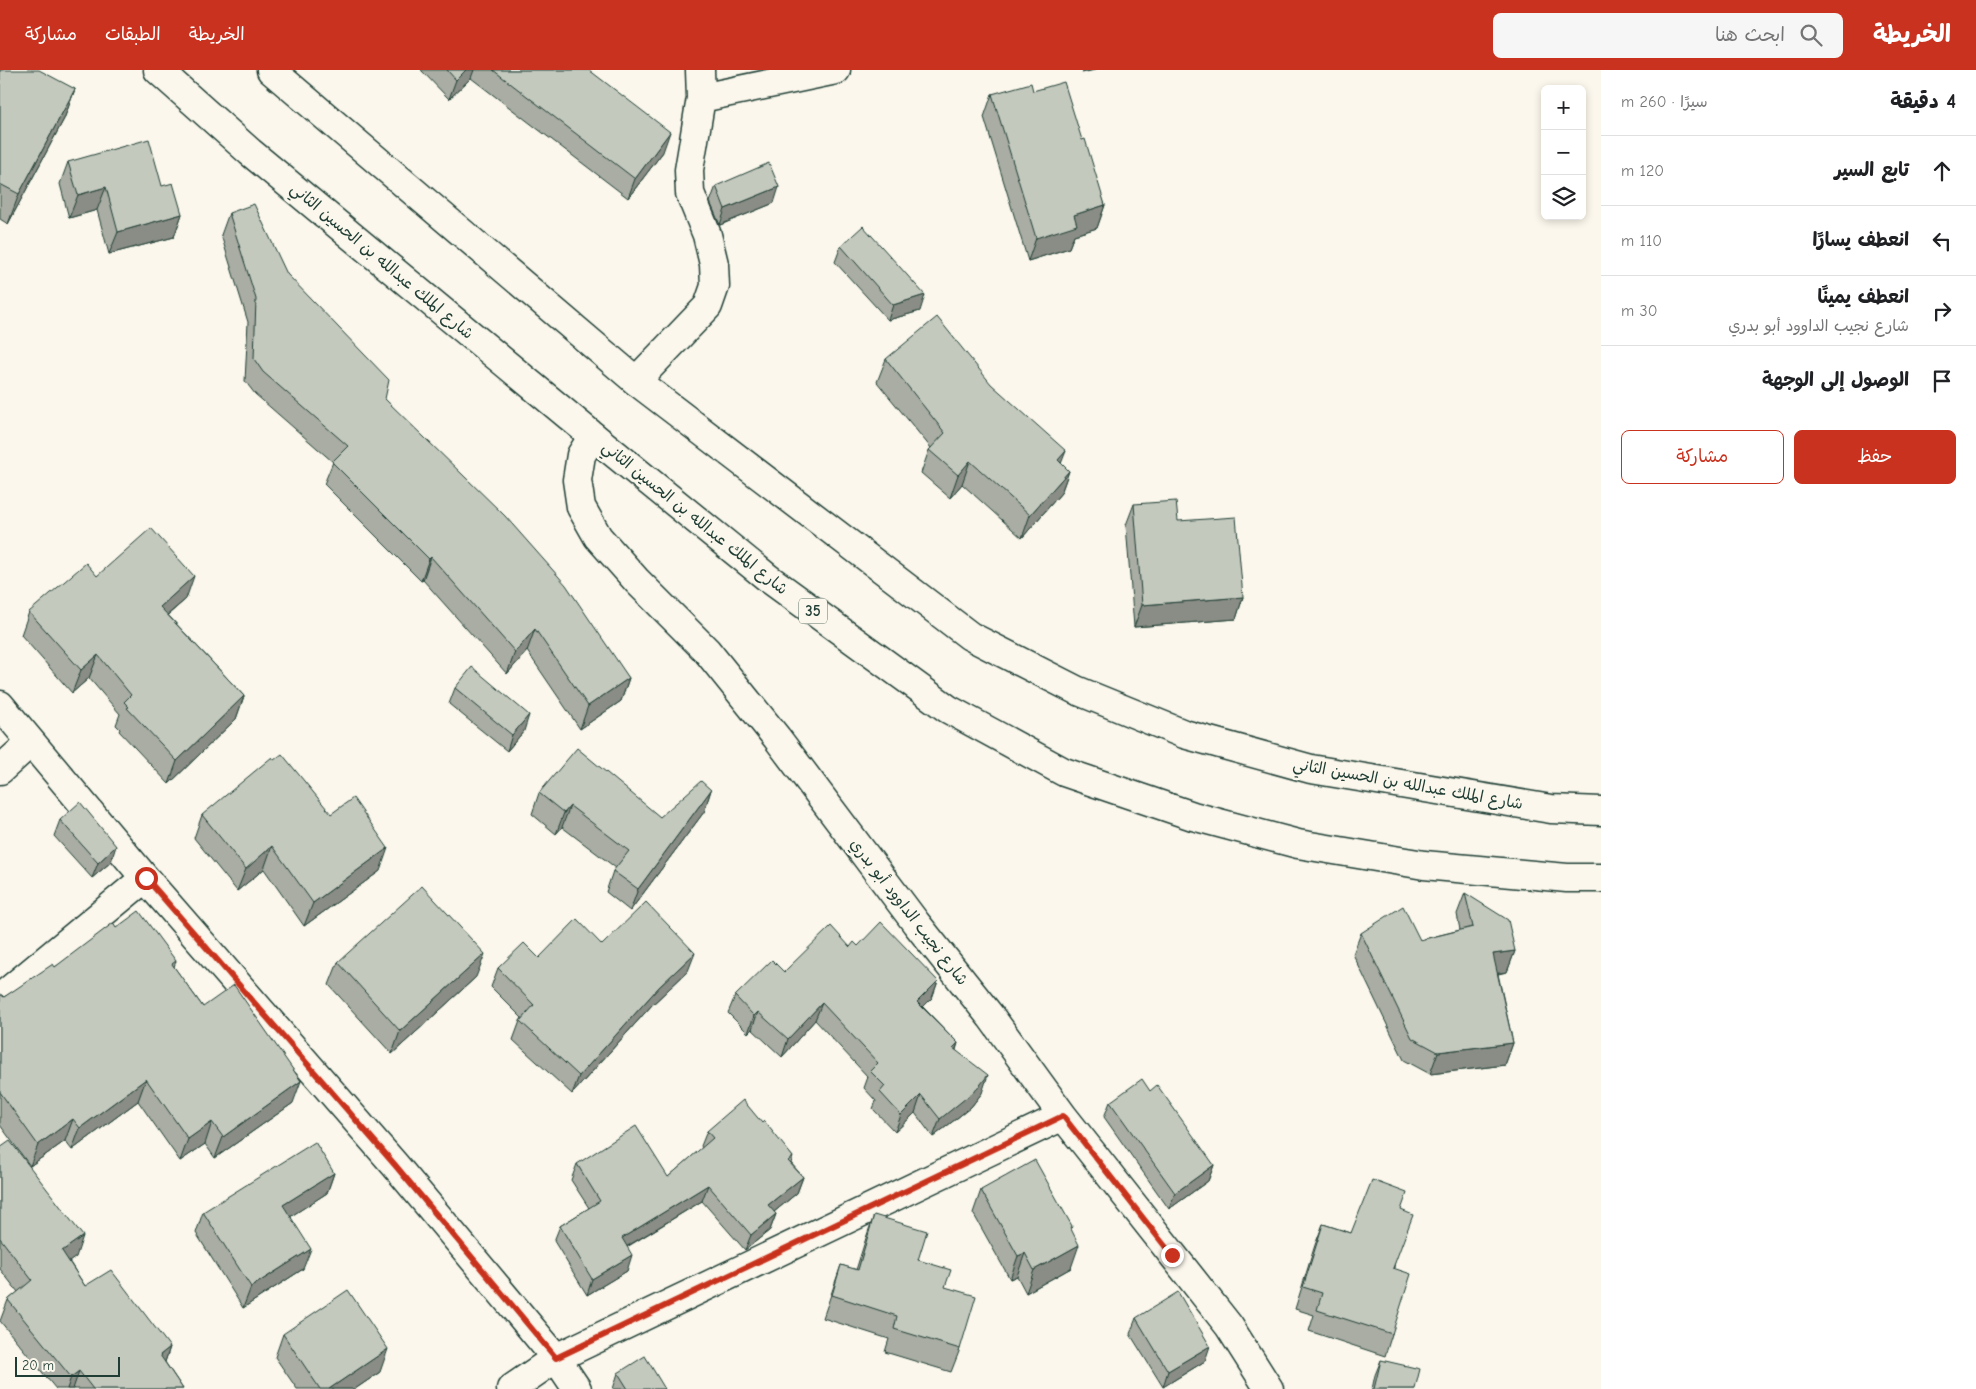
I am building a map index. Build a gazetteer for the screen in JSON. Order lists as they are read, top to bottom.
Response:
{
  "streets": {
    "main road": ["شارع الملك عبدالله بن الحسين الثاني", "35", "شارع نجيب الداوود أبو بدري"]
  },
  "crossings": [
    ["شارع الملك عبدالله بن الحسين الثاني", "شارع نجيب الداوود أبو بدري"]
  ],
  "scale_bar": "20 m",
  "page": {
    "header": "الخريطة",
    "search": "ابحث هنا",
    "nav": ["الخريطة", "الطبقات", "مشاركة"],
    "heading": ["4 دقيقة", "سيرًا · 260 m"],
    "map_buttons": ["+", "−"],
    "list": [
      ["تابع السير", "120 m"],
      ["انعطف يسارًا", "110 m"],
      ["انعطف يمينًا", "شارع نجيب الداوود أبو بدري", "30 m"],
      "الوصول إلى الوجهة"
    ],
    "buttons": ["حفظ", "مشاركة"],
    "scale": "20 m"
  }
}
